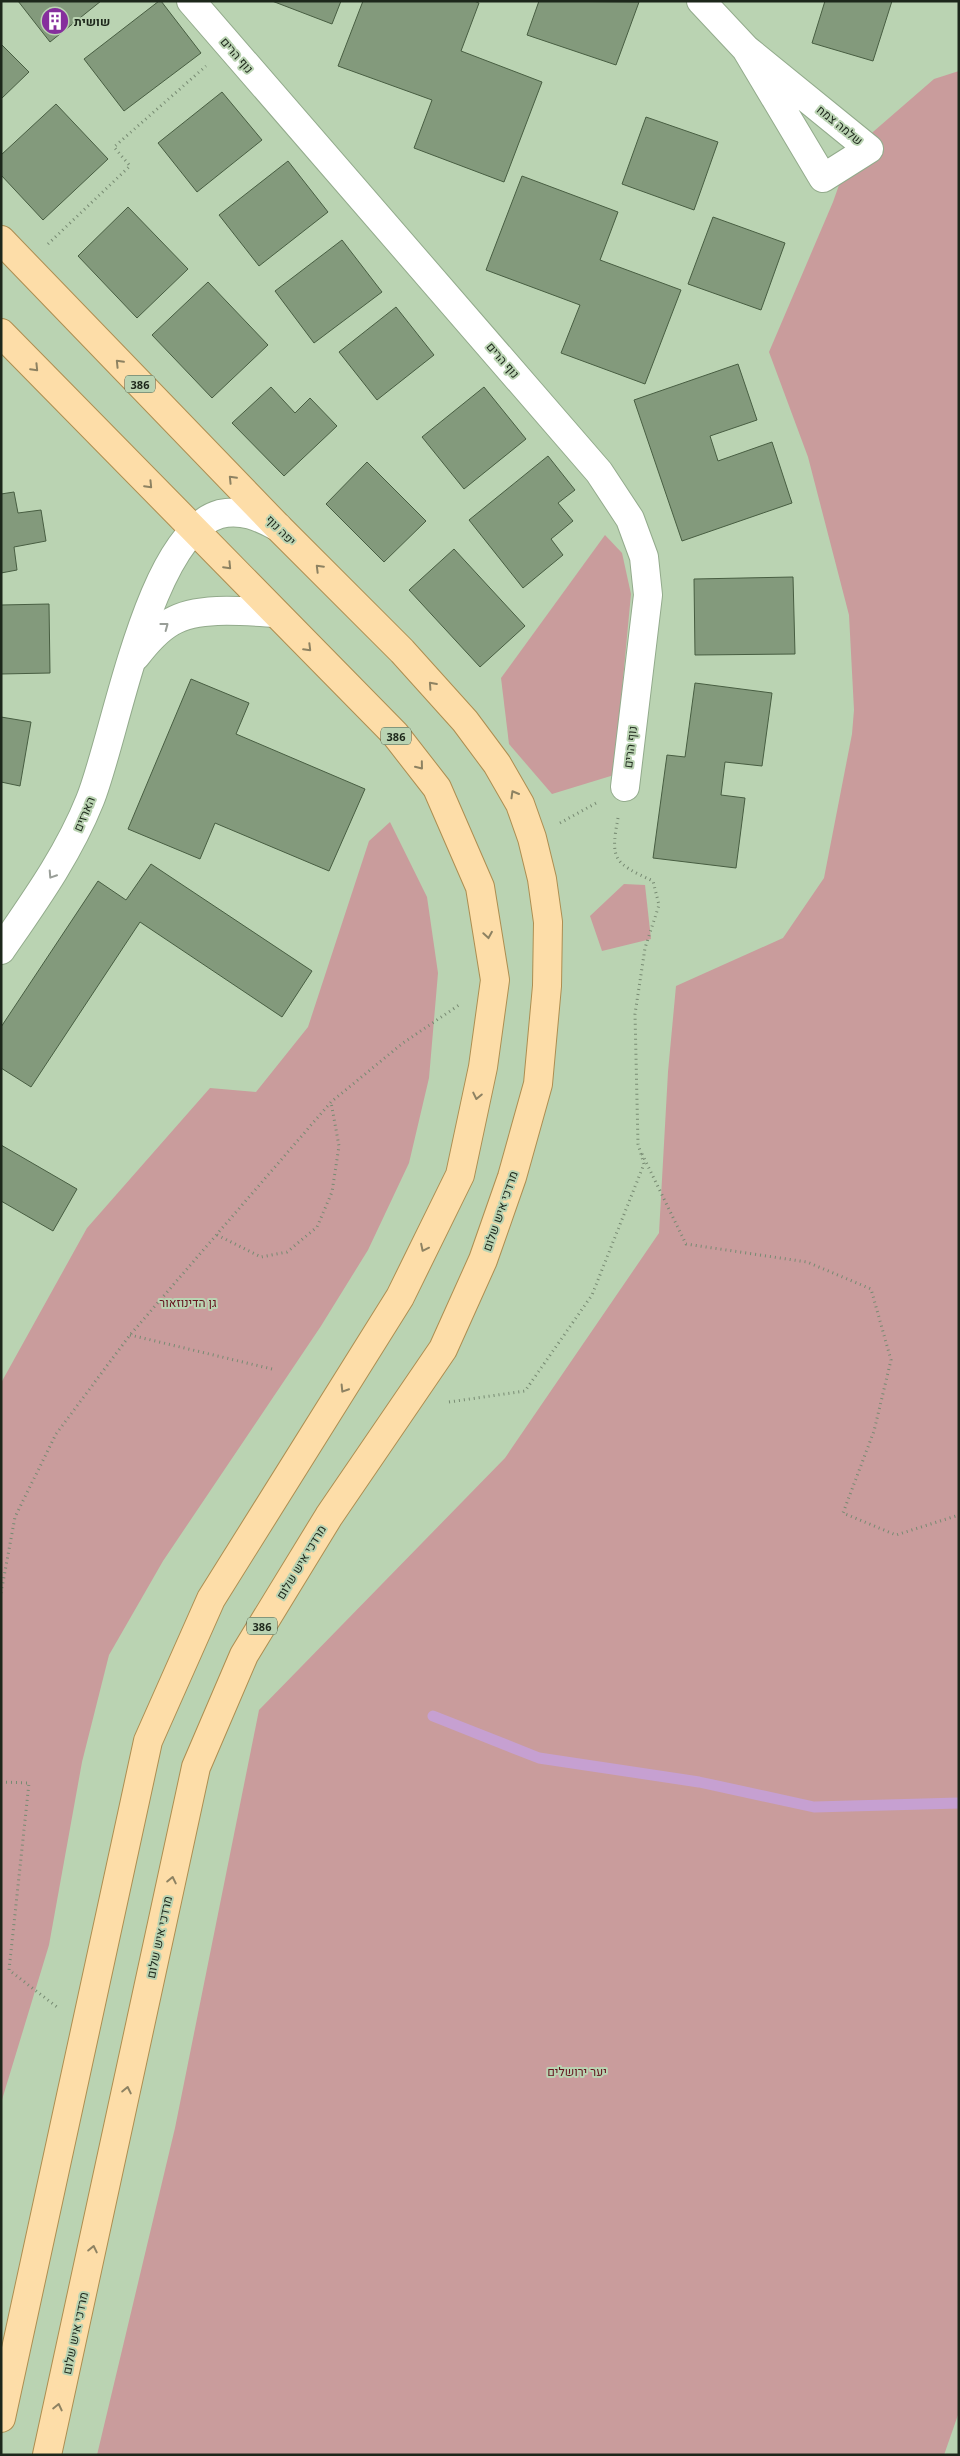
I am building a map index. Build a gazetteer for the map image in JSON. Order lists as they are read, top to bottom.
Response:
{
  "streets": {
    "main road": ["386", "יפה נוף", "מרדכי איש שלום"],
    "street": ["נוף הרים", "שלמה צמח", "הארזים"]
  },
  "crossings": [
    ["386", "הארזים"],
    ["יפה נוף", "הארזים"],
    ["יפה נוף", "מרדכי איש שלום"]
  ],
  "parks": ["גן הדינוזאור", "יער ירושלים"],
  "places": {
    "building": ["שושית"]
  }
}
